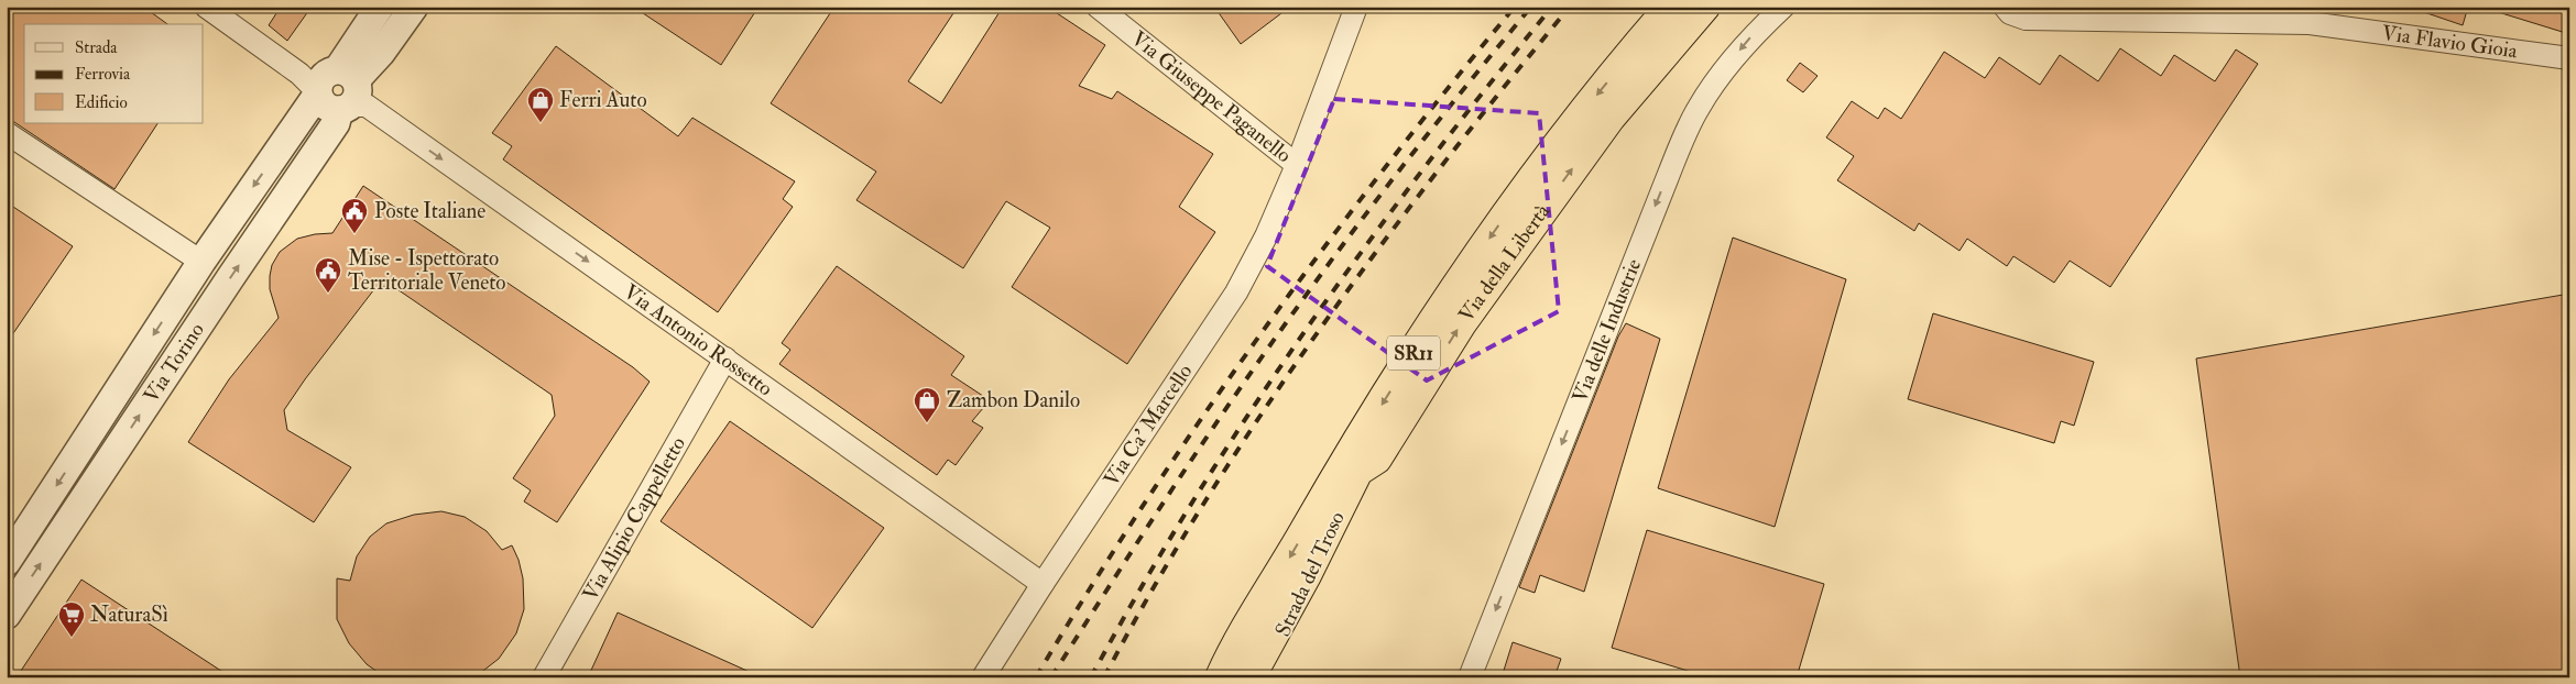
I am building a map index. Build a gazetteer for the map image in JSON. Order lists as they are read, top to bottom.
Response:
{
  "streets": {
    "highway": ["Via della Libertà", "SR11"],
    "street": [
      "Via Flavio Gioia",
      "Via Giuseppe Paganello",
      "Via delle Industrie",
      "Via Antonio Rossetto",
      "Via Torino",
      "Via Ca' Marcello",
      "Via Alipio Cappelletto",
      "Strada del Troso"
    ]
  },
  "crossings": [
    ["Via Giuseppe Paganello", "Via Ca' Marcello"],
    ["Via della Libertà", "Strada del Troso"],
    ["Via Antonio Rossetto", "Via Torino"],
    ["Via Antonio Rossetto", "Via Ca' Marcello"],
    ["Via Antonio Rossetto", "Via Alipio Cappelletto"]
  ],
  "one_way": ["Via delle Industrie", "Via Antonio Rossetto"],
  "places": {
    "shop": ["Ferri Auto", "Zambon Danilo"],
    "public building": ["Poste Italiane", "Mise - Ispettorato Territoriale Veneto"],
    "supermarket": ["NaturaSì"]
  },
  "legend": ["Strada", "Ferrovia", "Edificio"]
}
